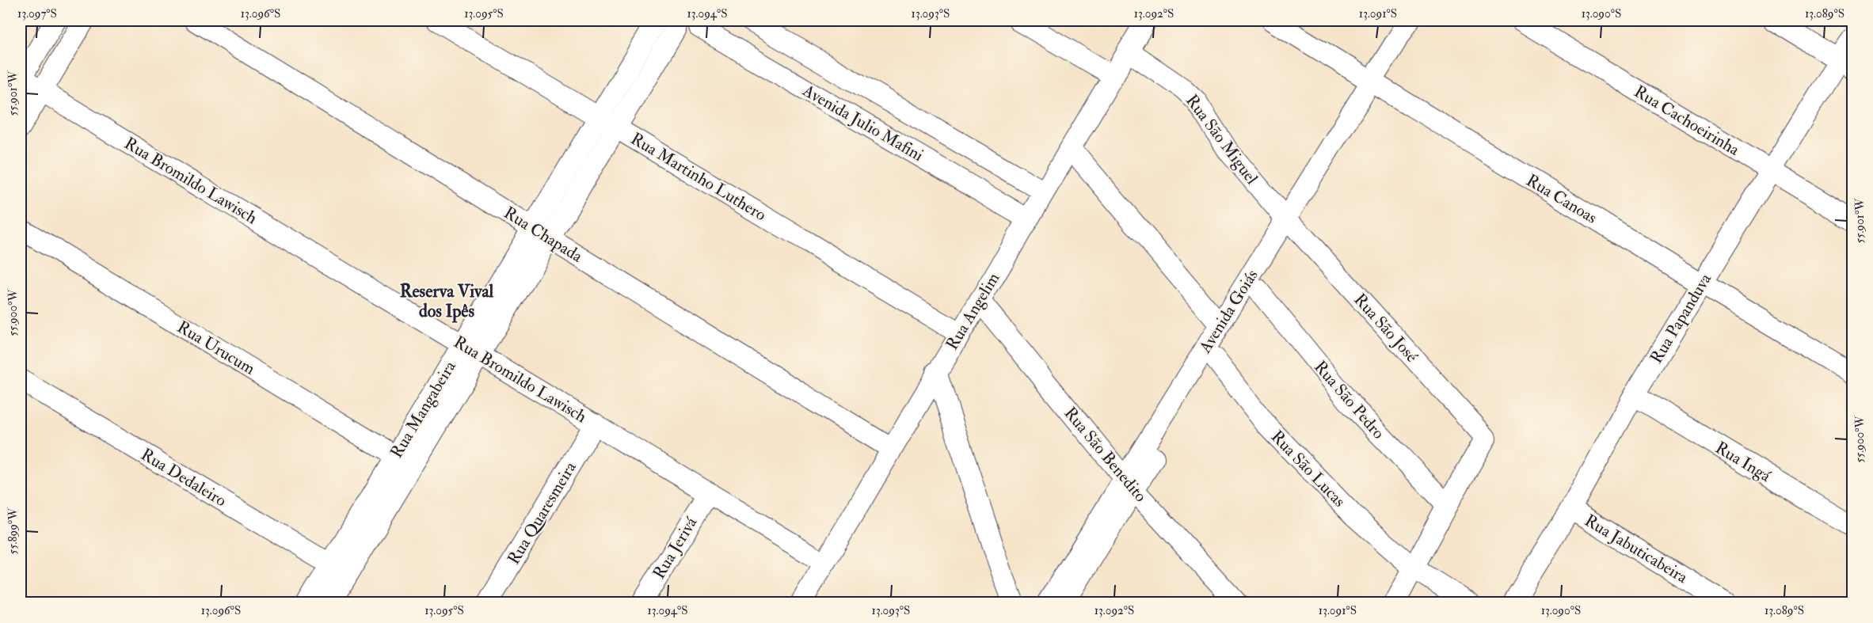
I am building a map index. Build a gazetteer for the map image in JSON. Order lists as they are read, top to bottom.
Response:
{
  "streets": {
    "street": [
      "Rua Cachoeirinha",
      "Avenida Julio Mafini",
      "Rua São Miguel",
      "Rua Martinho Luthero",
      "Rua Bromildo Lawisch",
      "Rua Canoas",
      "Rua Chapada",
      "Rua Angelim",
      "Avenida Goiás",
      "Rua Papanduva",
      "Rua São José",
      "Rua Urucum",
      "Rua São Pedro",
      "Rua Mangabeira",
      "Rua São Benedito",
      "Rua Ingá",
      "Rua São Lucas",
      "Rua Dedaleiro",
      "Rua Quaresmeira",
      "Rua Jerivá",
      "Rua Jabuticabeira"
    ]
  },
  "crossings": [
    ["Rua Cachoeirinha", "Rua Papanduva"],
    ["Avenida Julio Mafini", "Rua Angelim"],
    ["Rua São Miguel", "Rua Angelim"],
    ["Rua São Miguel", "Avenida Goiás"],
    ["Rua São Miguel", "Rua São José"],
    ["Rua Martinho Luthero", "Rua Angelim"],
    ["Rua Martinho Luthero", "Rua Mangabeira"],
    ["Rua Bromildo Lawisch", "Rua Angelim"],
    ["Rua Bromildo Lawisch", "Rua Mangabeira"],
    ["Rua Bromildo Lawisch", "Rua Quaresmeira"],
    ["Rua Bromildo Lawisch", "Rua Jerivá"],
    ["Rua Canoas", "Avenida Goiás"],
    ["Rua Canoas", "Rua Papanduva"],
    ["Rua Chapada", "Rua Angelim"],
    ["Rua Chapada", "Rua Mangabeira"],
    ["Rua Angelim", "Rua São Benedito"],
    ["Avenida Goiás", "Rua São José"],
    ["Avenida Goiás", "Rua São Pedro"],
    ["Avenida Goiás", "Rua São Benedito"],
    ["Avenida Goiás", "Rua São Lucas"],
    ["Rua Papanduva", "Rua Ingá"],
    ["Rua Papanduva", "Rua Jabuticabeira"],
    ["Rua São José", "Rua São Pedro"],
    ["Rua Urucum", "Rua Mangabeira"],
    ["Rua Mangabeira", "Rua Dedaleiro"]
  ],
  "districts": ["Reserva Vival dos Ipês"],
  "coordinates": [
    "13.097°S",
    "13.096°S",
    "13.095°S",
    "13.094°S",
    "13.093°S",
    "13.092°S",
    "13.091°S",
    "13.090°S",
    "13.089°S",
    "55.901°W",
    "55.900°W",
    "55.899°W"
  ]
}
